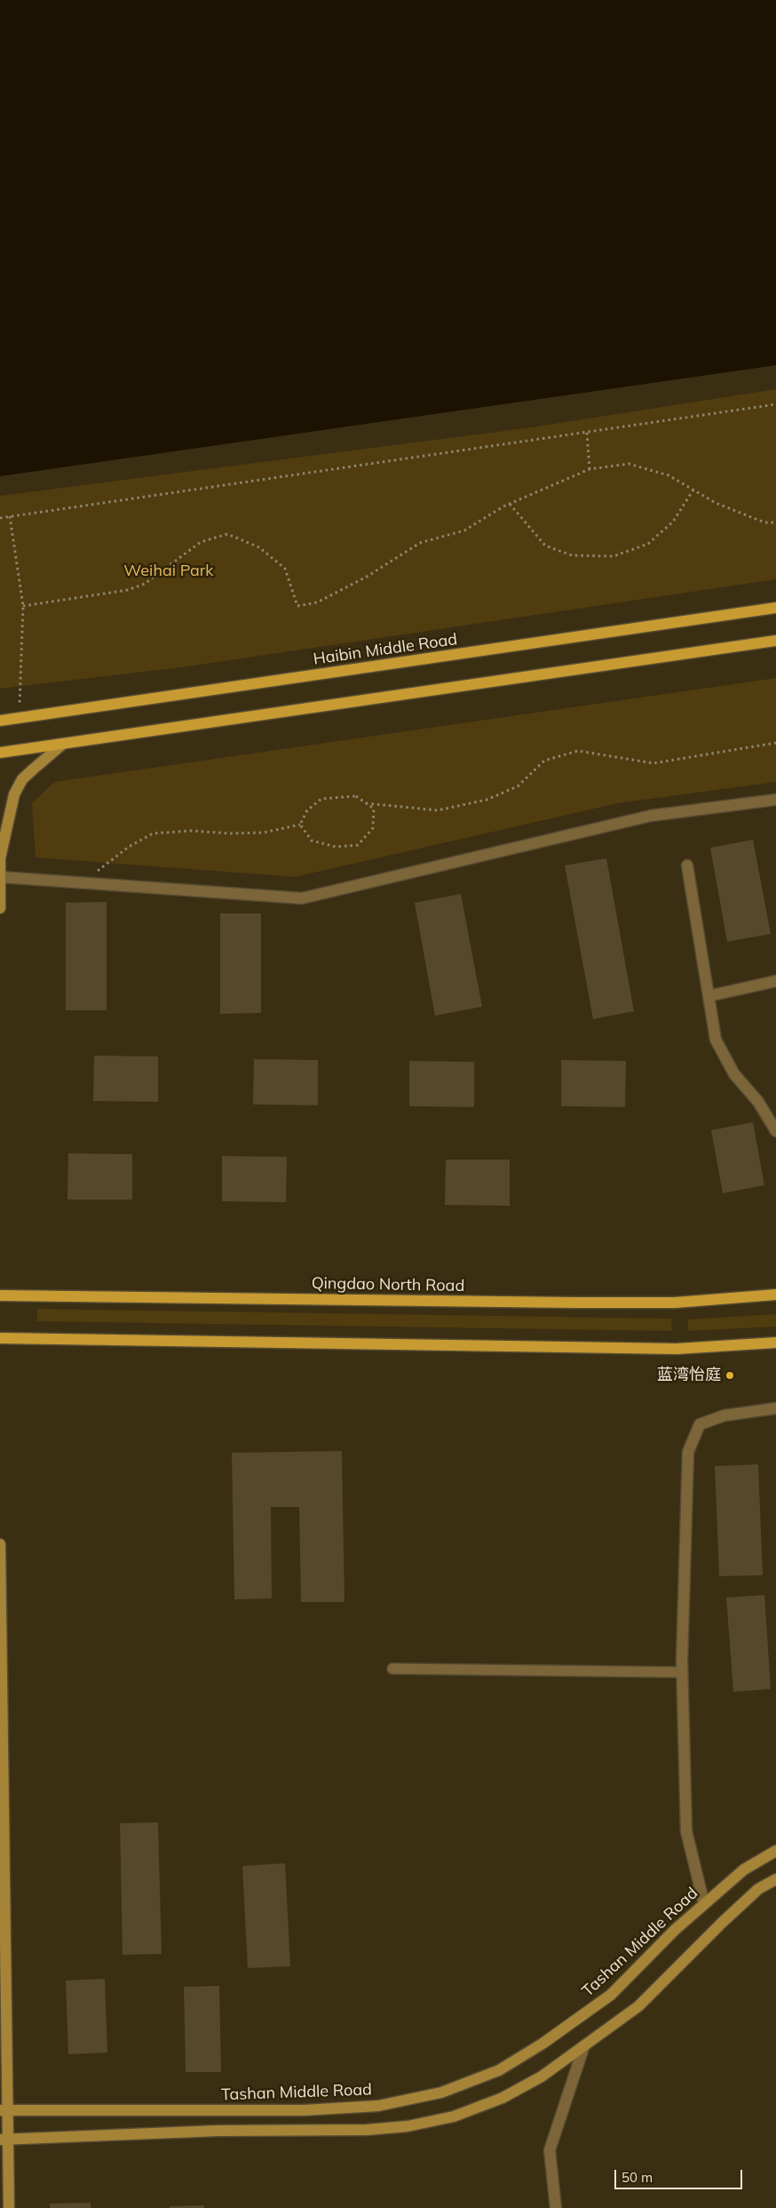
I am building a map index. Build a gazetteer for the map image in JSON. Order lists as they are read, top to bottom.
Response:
{
  "streets": {
    "main road": ["Haibin Middle Road", "Qingdao North Road", "Tashan Middle Road"]
  },
  "parks": ["Weihai Park"],
  "places": ["蓝湾怡庭"],
  "scale_bar": "50 m"
}
